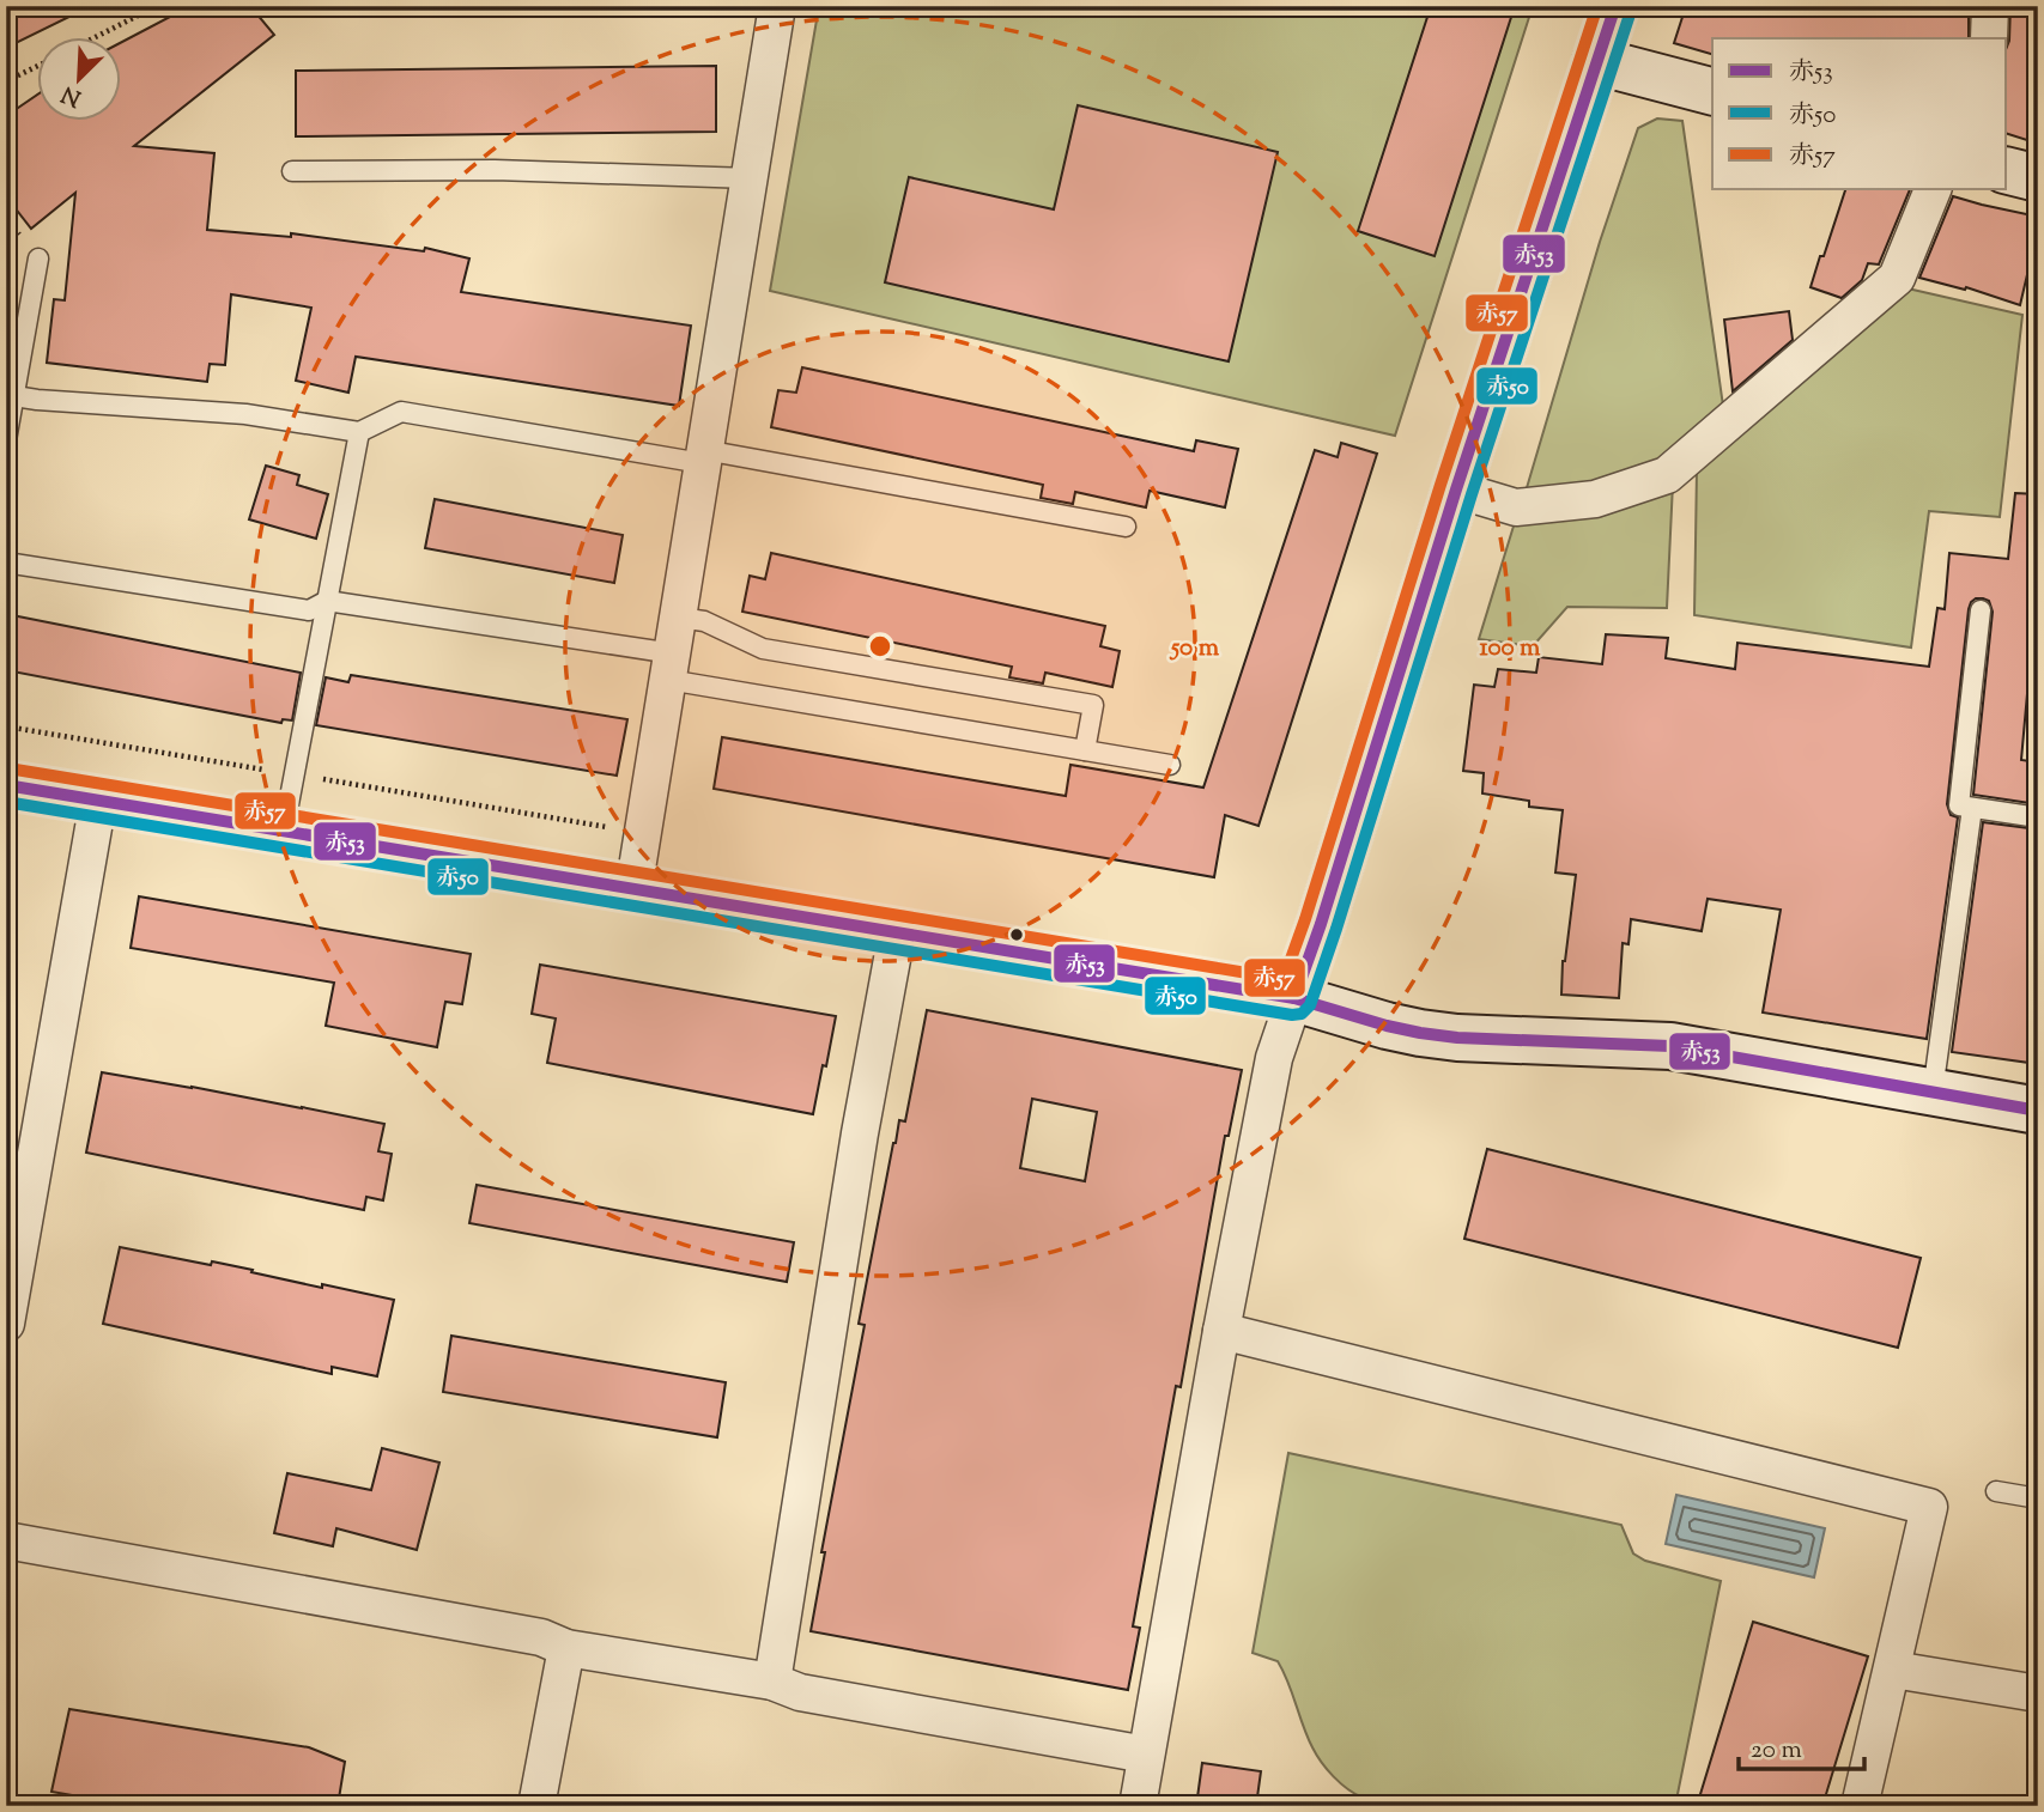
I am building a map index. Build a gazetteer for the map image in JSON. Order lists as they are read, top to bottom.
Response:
{
  "lines": ["transit line 赤53", "transit line 赤57", "transit line 赤50"],
  "legend": ["赤53", "赤50", "赤57"],
  "scale_bar": "20 m",
  "north": "bottom left",
  "rings": ["50 m", "100 m"]
}
